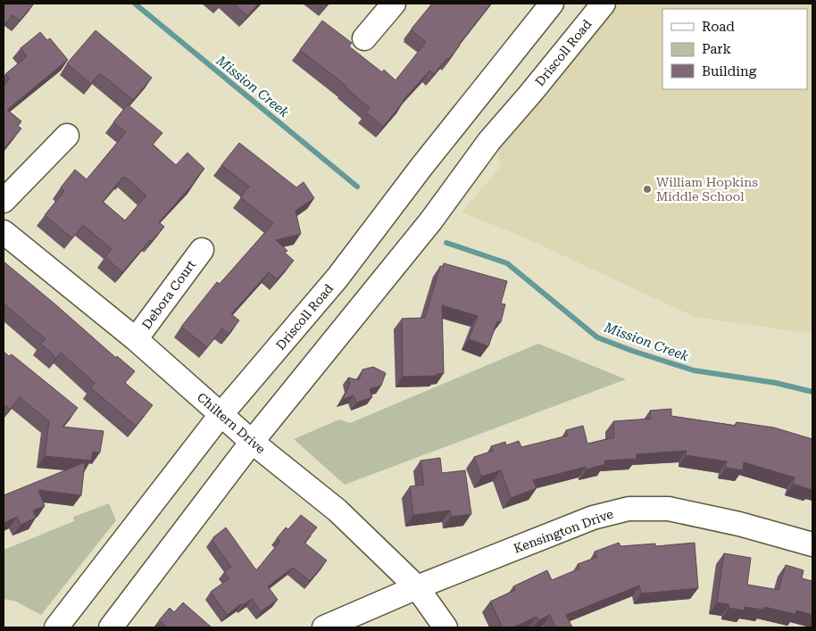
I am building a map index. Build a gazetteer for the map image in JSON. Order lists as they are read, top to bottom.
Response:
{
  "streets": {
    "street": [
      "Driscoll Road",
      "Debora Court",
      "Chiltern Drive",
      "Kensington Drive"
    ]
  },
  "crossings": [
    ["Driscoll Road", "Chiltern Drive"],
    ["Debora Court", "Chiltern Drive"],
    ["Chiltern Drive", "Kensington Drive"]
  ],
  "water": ["Mission Creek"],
  "places": ["William Hopkins Middle School"],
  "legend": ["Road", "Park", "Building"]
}
